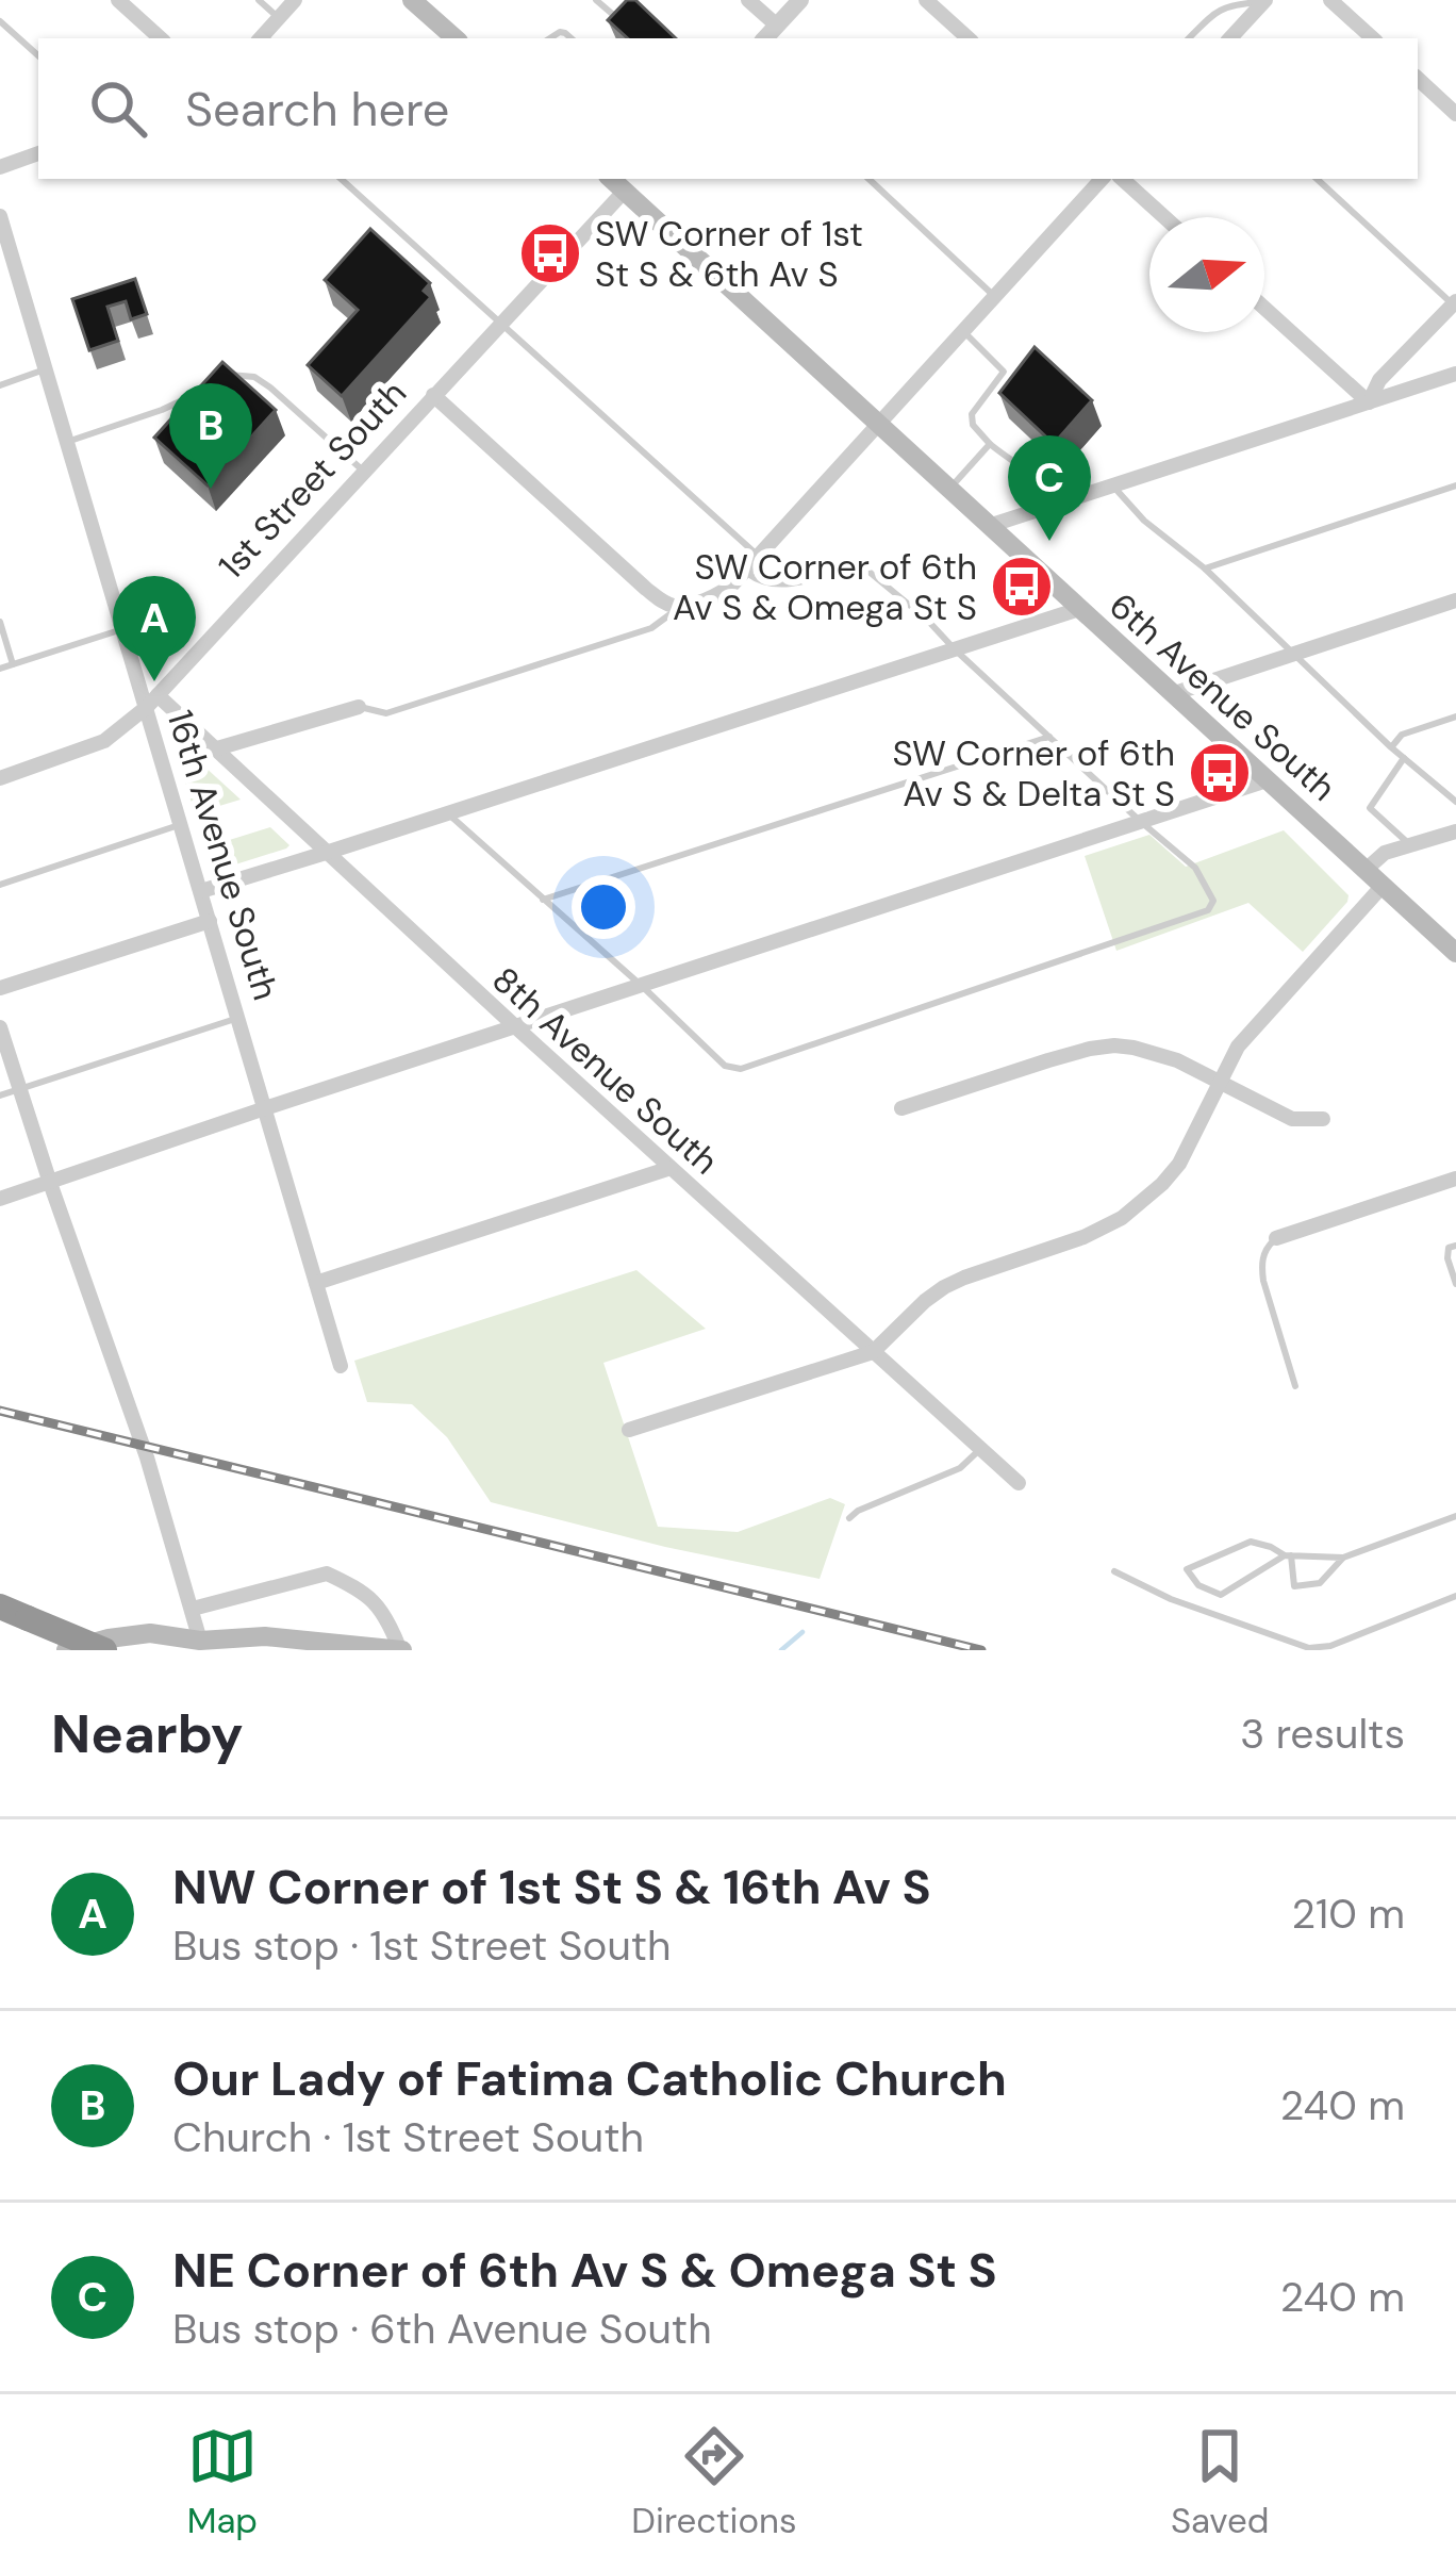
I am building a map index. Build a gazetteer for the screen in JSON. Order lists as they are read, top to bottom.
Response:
{
  "streets": {
    "main road": ["6th Avenue South"],
    "street": ["1st Street South", "16th Avenue South", "8th Avenue South"]
  },
  "crossings": [
    ["1st Street South", "6th Avenue South"],
    ["1st Street South", "16th Avenue South"],
    ["1st Street South", "8th Avenue South"],
    ["16th Avenue South", "8th Avenue South"]
  ],
  "places": {
    "bus stop": ["SW Corner of 1st St S & 6th Av S", "SW Corner of 6th Av S & Omega St S", "SW Corner of 6th Av S & Delta St S"]
  },
  "north": "right",
  "page": {
    "search": "Search here",
    "pins": ["B", "C", "A"],
    "heading": ["Nearby", "3 results"],
    "list": [
      {
        "mark": "A",
        "name": "NW Corner of 1st St S & 16th Av S",
        "note": "Bus stop · 1st Street South",
        "value": "210 m"
      },
      {
        "mark": "B",
        "name": "Our Lady of Fatima Catholic Church",
        "note": "Church · 1st Street South",
        "value": "240 m"
      },
      {
        "mark": "C",
        "name": "NE Corner of 6th Av S & Omega St S",
        "note": "Bus stop · 6th Avenue South",
        "value": "240 m"
      }
    ],
    "nav": ["Map", "Directions", "Saved"]
  }
}
